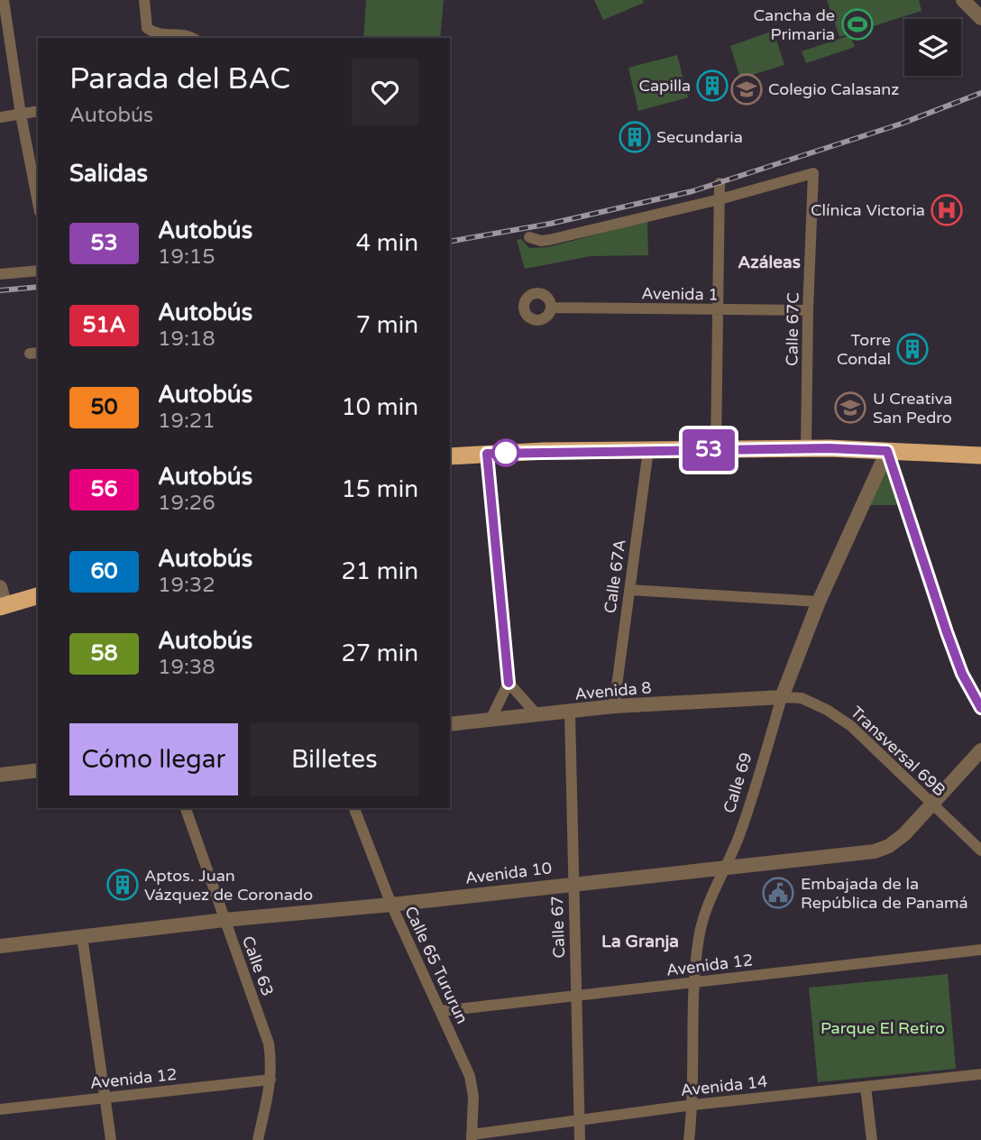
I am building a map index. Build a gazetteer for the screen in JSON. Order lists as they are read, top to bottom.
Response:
{
  "streets": {
    "street": [
      "Avenida 1",
      "Calle 67C",
      "Calle 67A",
      "Avenida 8",
      "Transversal 69B",
      "Calle 69",
      "Avenida 10",
      "Calle 67",
      "Calle 65 Tururun",
      "Avenida 12",
      "Calle 63",
      "Avenida 14"
    ]
  },
  "crossings": [
    ["Avenida 1", "Calle 67C"],
    ["Calle 67A", "Avenida 8"],
    ["Avenida 8", "Transversal 69B"],
    ["Avenida 8", "Calle 69"],
    ["Avenida 8", "Calle 67"],
    ["Transversal 69B", "Calle 69"],
    ["Transversal 69B", "Avenida 10"],
    ["Calle 69", "Avenida 10"],
    ["Calle 69", "Avenida 12"],
    ["Calle 69", "Avenida 14"],
    ["Avenida 10", "Calle 67"],
    ["Avenida 10", "Calle 65 Tururun"],
    ["Avenida 10", "Calle 63"],
    ["Calle 67", "Avenida 12"],
    ["Calle 67", "Avenida 14"],
    ["Calle 65 Tururun", "Avenida 12"],
    ["Calle 65 Tururun", "Avenida 14"],
    ["Avenida 12", "Calle 63"]
  ],
  "districts": ["Azáleas", "La Granja"],
  "parks": ["Parque El Retiro"],
  "places": {
    "sports": ["Cancha de Primaria"],
    "building": [
      "Capilla",
      "Secundaria",
      "Torre Condal",
      "Aptos. Juan Vázquez de Coronado"
    ],
    "school or university": ["Colegio Calasanz", "U Creativa San Pedro"],
    "hospital": ["Clínica Victoria"],
    "public building": ["Embajada de la República de Panamá"]
  },
  "lines": ["bus line 53"],
  "page": {
    "on_map": "53",
    "heading": [
      ["Parada del BAC", "Autobús"],
      "Salidas"
    ],
    "list": [
      {
        "mark": "53",
        "name": "Autobús",
        "note": "19:15",
        "value": "4 min"
      },
      {
        "mark": "51A",
        "name": "Autobús",
        "note": "19:18",
        "value": "7 min"
      },
      {
        "mark": "50",
        "name": "Autobús",
        "note": "19:21",
        "value": "10 min"
      },
      {
        "mark": "56",
        "name": "Autobús",
        "note": "19:26",
        "value": "15 min"
      },
      {
        "mark": "60",
        "name": "Autobús",
        "note": "19:32",
        "value": "21 min"
      },
      {
        "mark": "58",
        "name": "Autobús",
        "note": "19:38",
        "value": "27 min"
      }
    ],
    "buttons": ["Cómo llegar", "Billetes"]
  }
}
